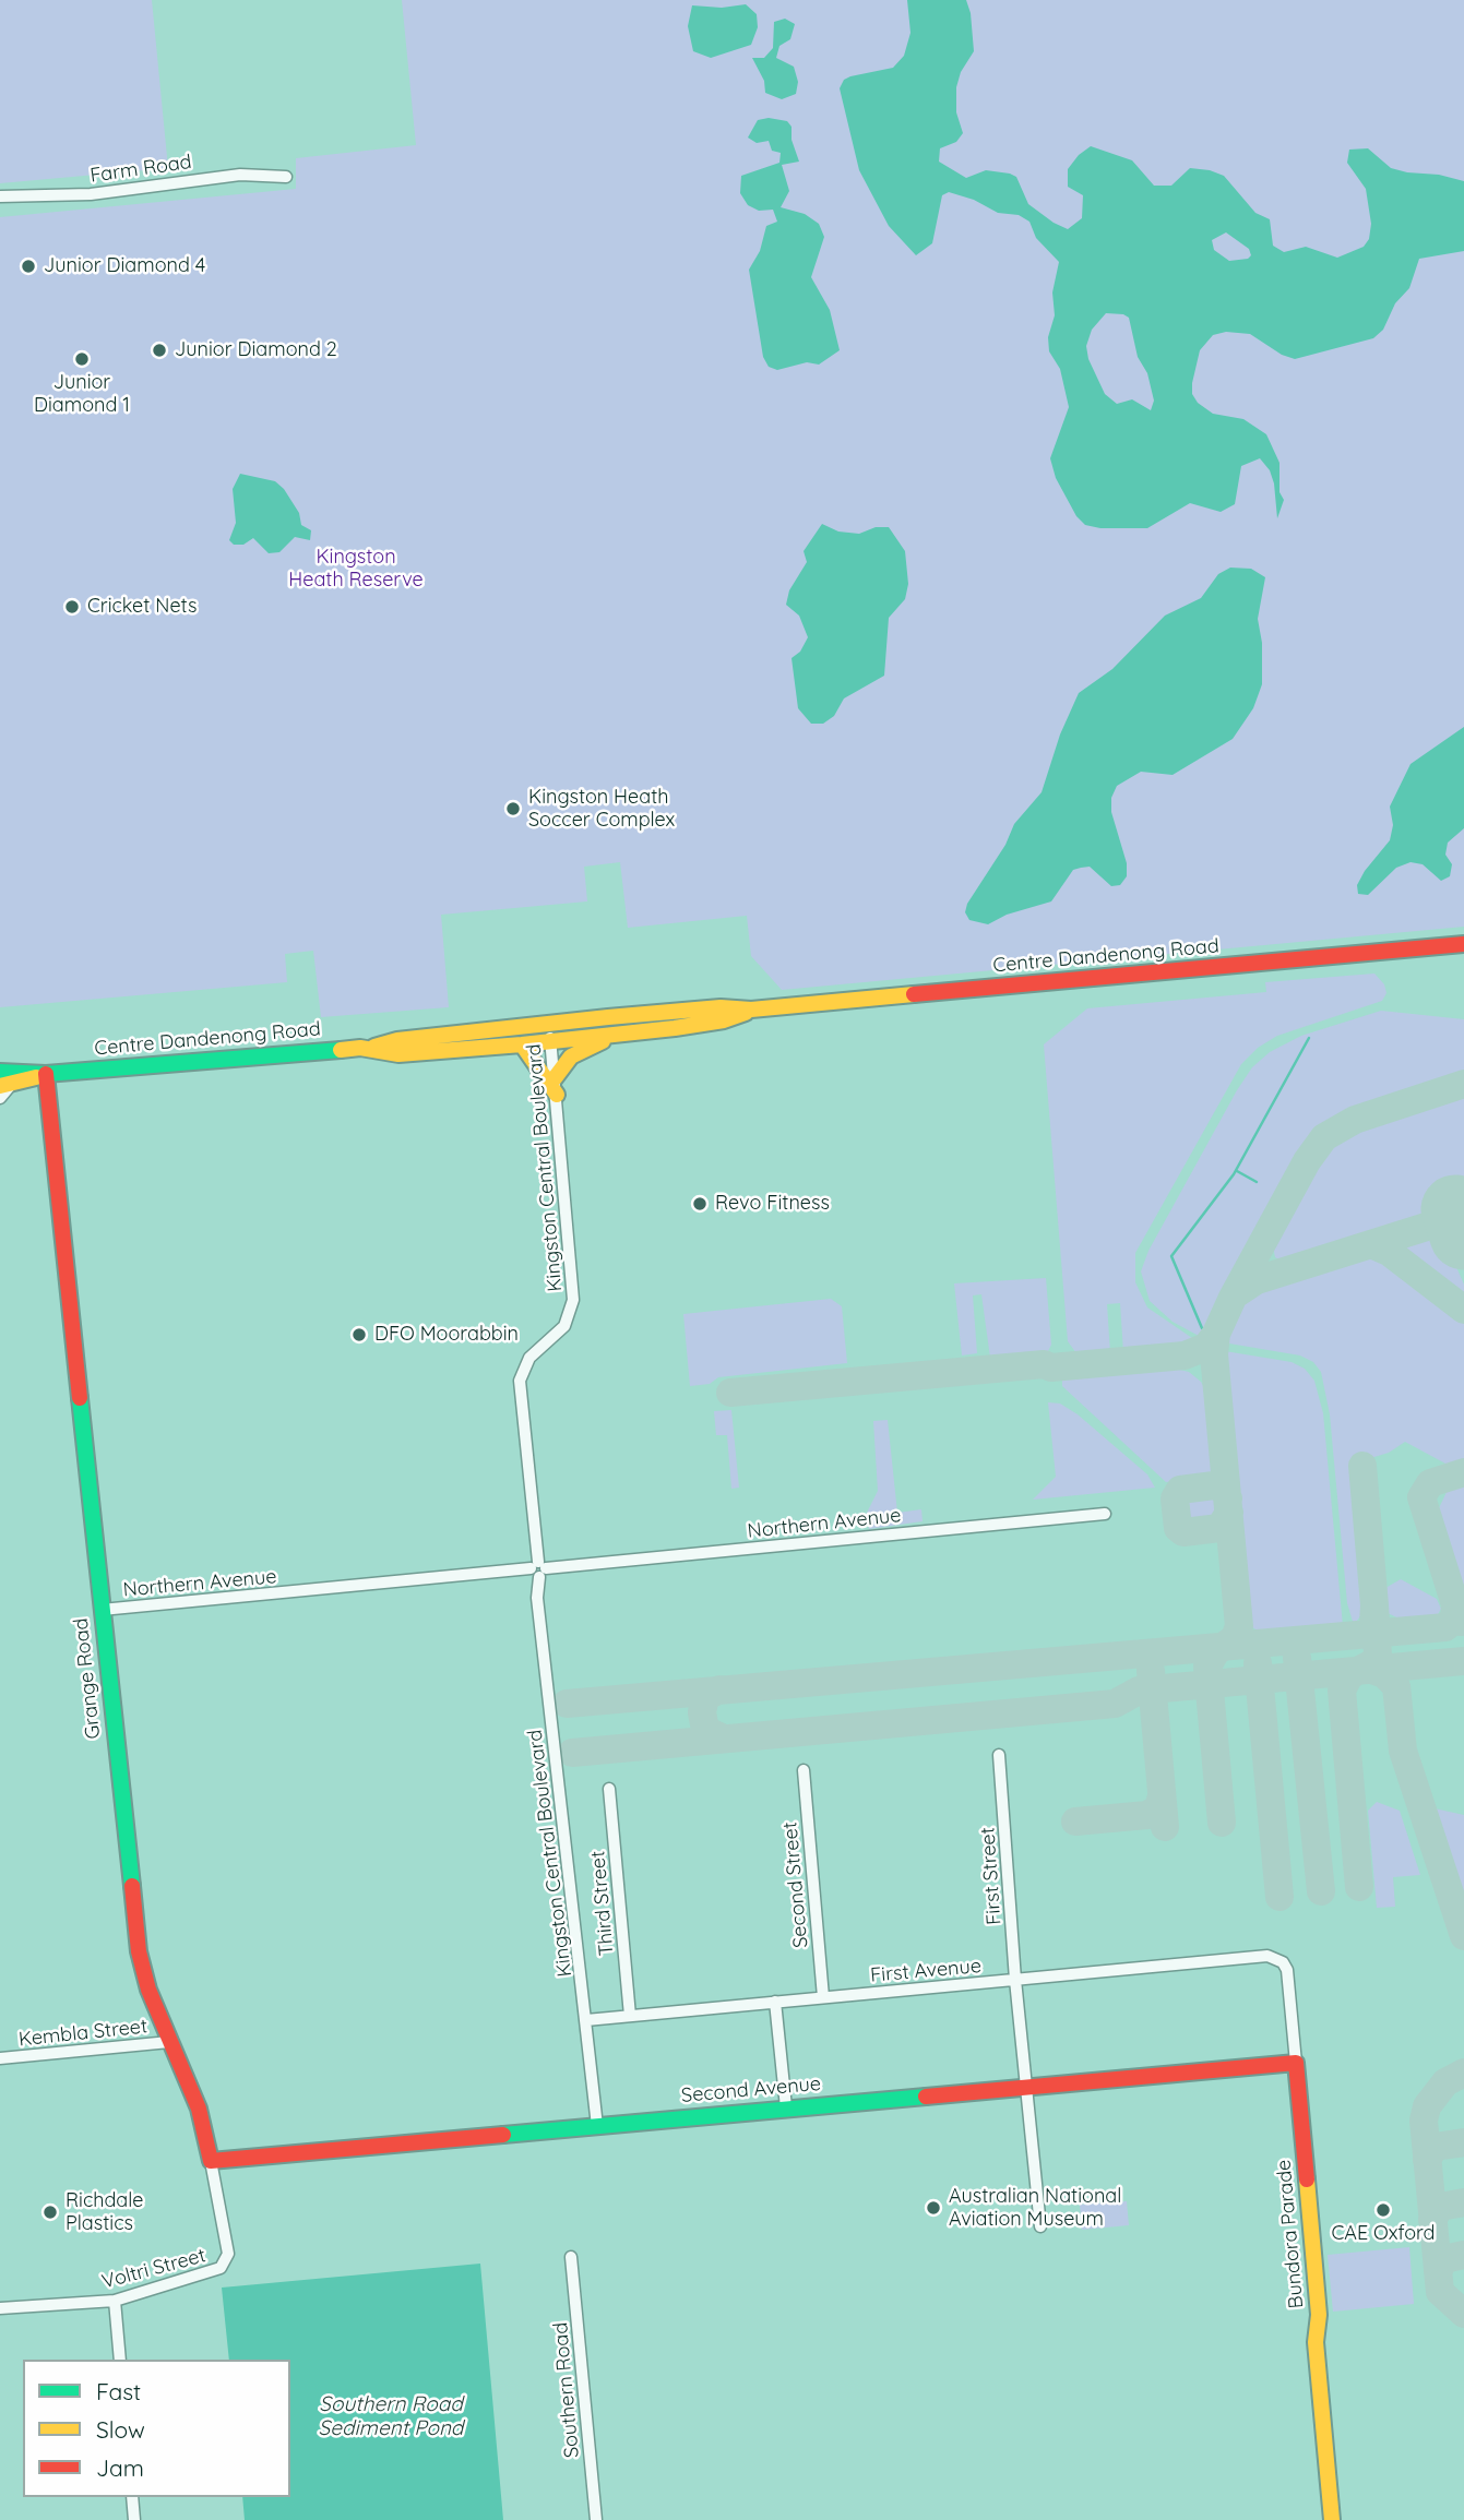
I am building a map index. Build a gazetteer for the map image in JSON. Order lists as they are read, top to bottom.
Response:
{
  "streets": {
    "main road": [
      "Centre Dandenong Road",
      "Grange Road",
      "Second Avenue",
      "Bundora Parade"
    ],
    "street": [
      "Farm Road",
      "Kingston Central Boulevard",
      "Northern Avenue",
      "First Street",
      "Second Street",
      "Third Street",
      "First Avenue",
      "Kembla Street",
      "Voltri Street",
      "Southern Road"
    ]
  },
  "crossings": [
    ["Centre Dandenong Road", "Kingston Central Boulevard"],
    ["Centre Dandenong Road", "Grange Road"],
    ["Kingston Central Boulevard", "Northern Avenue"],
    ["Kingston Central Boulevard", "First Avenue"],
    ["Kingston Central Boulevard", "Second Avenue"],
    ["Northern Avenue", "Grange Road"],
    ["Grange Road", "Kembla Street"],
    ["Grange Road", "Second Avenue"],
    ["Grange Road", "Voltri Street"],
    ["First Street", "First Avenue"],
    ["First Street", "Second Avenue"],
    ["Second Street", "First Avenue"],
    ["Third Street", "First Avenue"],
    ["First Avenue", "Bundora Parade"],
    ["Second Avenue", "Bundora Parade"]
  ],
  "water": ["Southern Road Sediment Pond"],
  "parks": ["Kingston Heath Reserve"],
  "places": [
    "Junior Diamond 4",
    "Junior Diamond 2",
    "Junior Diamond 1",
    "Cricket Nets",
    "Kingston Heath Soccer Complex",
    "Revo Fitness",
    "DFO Moorabbin",
    "Australian National Aviation Museum",
    "CAE Oxford",
    "Richdale Plastics"
  ],
  "legend": ["Fast", "Slow", "Jam"]
}
